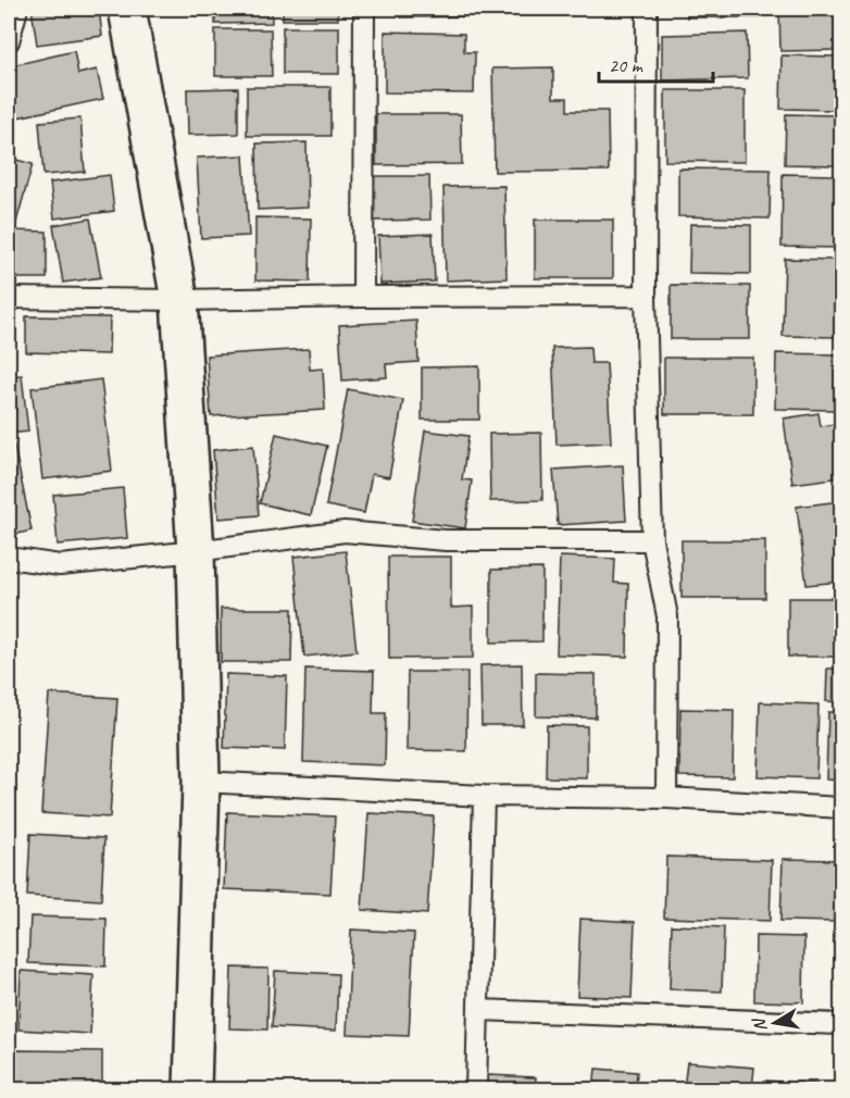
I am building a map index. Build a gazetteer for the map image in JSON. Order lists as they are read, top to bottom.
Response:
{
  "scale_bar": "20 m",
  "north": "left"
}
